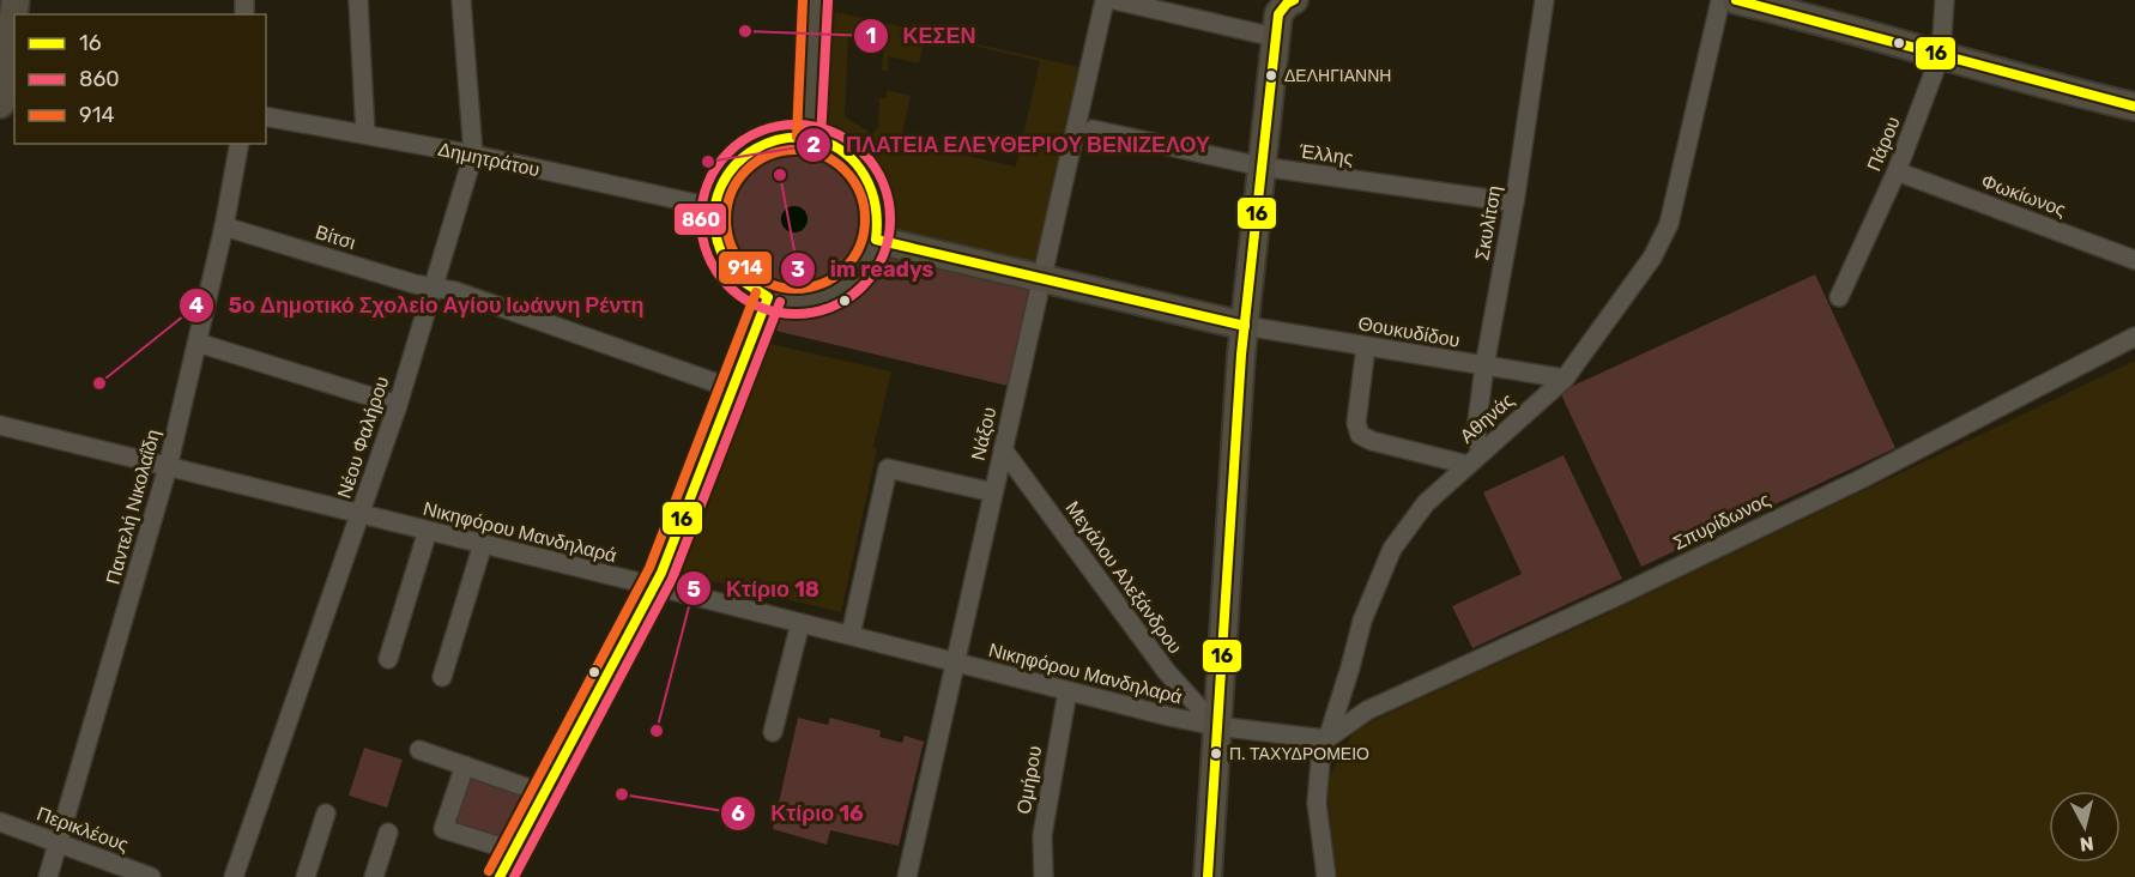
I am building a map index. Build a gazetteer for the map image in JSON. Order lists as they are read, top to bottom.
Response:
{
  "streets": {
    "street": [
      "Πάρου",
      "Έλλης",
      "Δημητράτου",
      "Φωκίωνος",
      "Σκυλίτση",
      "Βίτσι",
      "Θουκυδίδου",
      "Αθηνάς",
      "Νάξου",
      "Νέου Φαλήρου",
      "Παντελή Νικολαΐδη",
      "Σπυρίδωνος",
      "Νικηφόρου Μανδηλαρά",
      "Μεγάλου Αλεξάνδρου",
      "Ομήρου",
      "Περικλέους"
    ]
  },
  "crossings": [
    ["Πάρου", "Φωκίωνος"],
    ["Έλλης", "Σκυλίτση"],
    ["Δημητράτου", "Νέου Φαλήρου"],
    ["Σκυλίτση", "Θουκυδίδου"],
    ["Σκυλίτση", "Αθηνάς"],
    ["Βίτσι", "Νέου Φαλήρου"],
    ["Βίτσι", "Παντελή Νικολαΐδη"],
    ["Θουκυδίδου", "Αθηνάς"],
    ["Αθηνάς", "Σπυρίδωνος"],
    ["Αθηνάς", "Νικηφόρου Μανδηλαρά"],
    ["Νάξου", "Νικηφόρου Μανδηλαρά"],
    ["Νάξου", "Μεγάλου Αλεξάνδρου"],
    ["Νέου Φαλήρου", "Νικηφόρου Μανδηλαρά"],
    ["Παντελή Νικολαΐδη", "Νικηφόρου Μανδηλαρά"],
    ["Παντελή Νικολαΐδη", "Περικλέους"],
    ["Σπυρίδωνος", "Νικηφόρου Μανδηλαρά"],
    ["Νικηφόρου Μανδηλαρά", "Μεγάλου Αλεξάνδρου"],
    ["Νικηφόρου Μανδηλαρά", "Ομήρου"]
  ],
  "places": [
    "ΚΕΣΕΝ",
    "ΔΕΛΗΓΙΑΝΝΗ",
    "ΠΛΑΤΕΙΑ ΕΛΕΥΘΕΡΙΟΥ ΒΕΝΙΖΕΛΟΥ",
    "im readys",
    "5ο Δημοτικό Σχολείο Αγίου Ιωάννη Ρέντη",
    "Κτίριο 18",
    "Π. ΤΑΧΥΔΡΟΜΕΙΟ",
    "Κτίριο 16"
  ],
  "lines": ["transit line 16", "transit line 914", "transit line 860"],
  "legend": ["16", "860", "914"],
  "north": "bottom"
}
